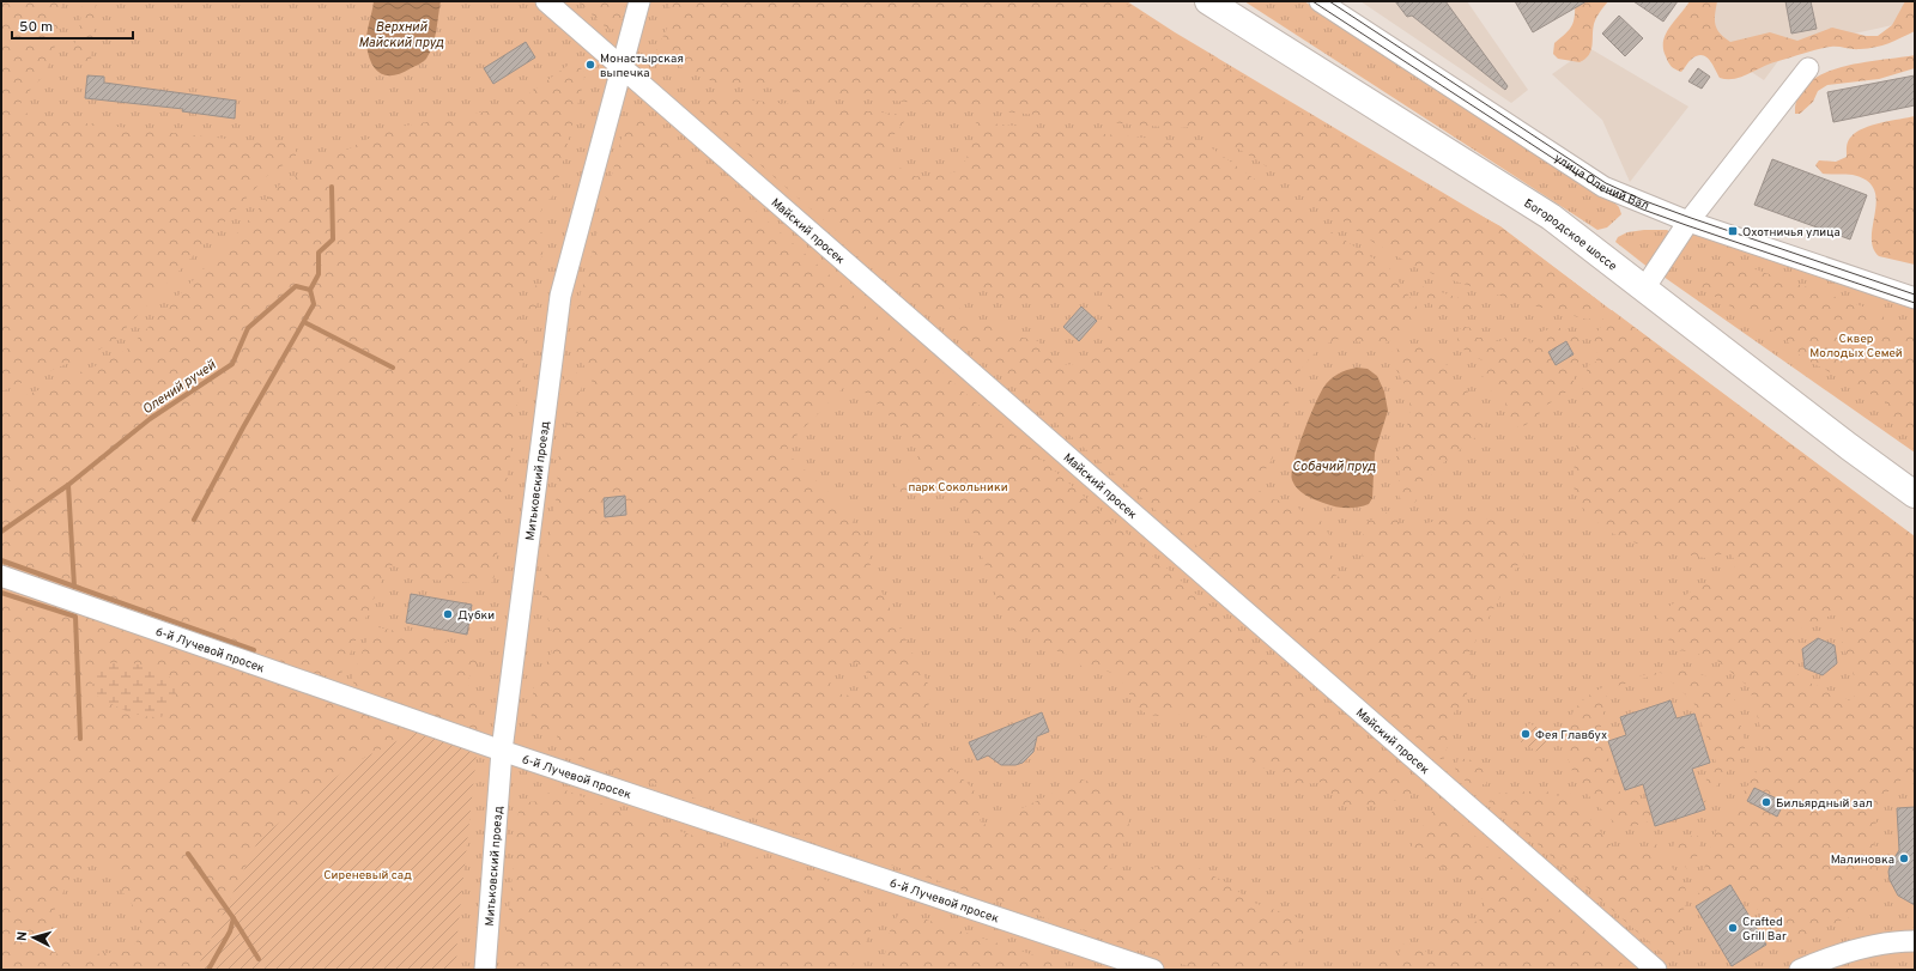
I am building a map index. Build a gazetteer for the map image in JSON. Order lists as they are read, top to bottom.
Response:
{
  "streets": {
    "main road": ["Богородское шоссе"],
    "street": [
      "улица Олений Вал",
      "Майский просек",
      "Митьковский проезд",
      "6-й Лучевой просек"
    ]
  },
  "crossings": [
    ["Майский просек", "Митьковский проезд"],
    ["Митьковский проезд", "6-й Лучевой просек"]
  ],
  "water": ["Верхний Майский пруд", "Олений ручей", "Собачий пруд"],
  "parks": ["Сквер Молодых Семей", "парк Сокольники", "Сиреневый сад"],
  "places": {
    "other": [
      "Монастырская выпечка",
      "Дубки",
      "Фея Главбух",
      "Бильярдный зал",
      "Малиновка",
      "Crafted Grill Bar"
    ],
    "transit": ["Охотничья улица"]
  },
  "scale_bar": "50 m",
  "north": "left"
}
